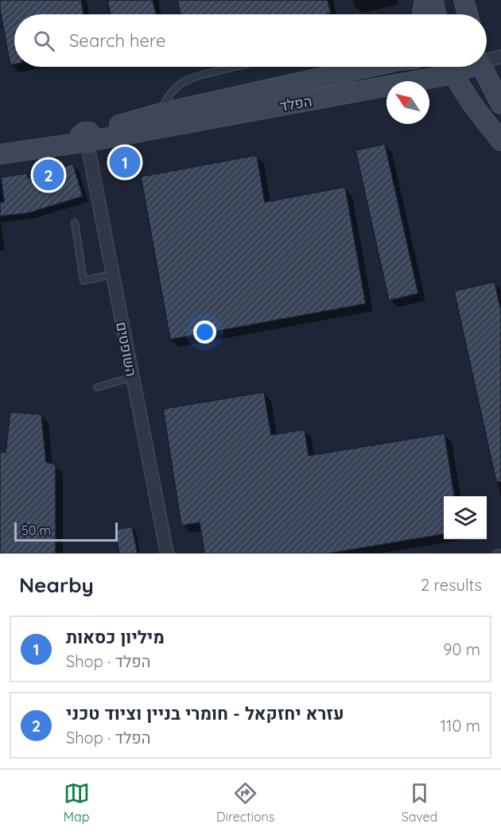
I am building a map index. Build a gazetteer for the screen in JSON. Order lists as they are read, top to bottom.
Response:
{
  "streets": {
    "street": ["הפלד", "השופטים"]
  },
  "crossings": [
    ["הפלד", "השופטים"]
  ],
  "scale_bar": "50 m",
  "north": "top left",
  "page": {
    "search": "Search here",
    "pins": ["1", "2"],
    "scale": "50 m",
    "heading": ["Nearby", "2 results"],
    "list": [
      {
        "mark": "1",
        "name": "מיליון כסאות",
        "note": "Shop · הפלד",
        "value": "90 m"
      },
      {
        "mark": "2",
        "name": "עזרא יחזקאל - חומרי בניין וציוד טכני",
        "note": "Shop · הפלד",
        "value": "110 m"
      }
    ],
    "nav": ["Map", "Directions", "Saved"]
  }
}
